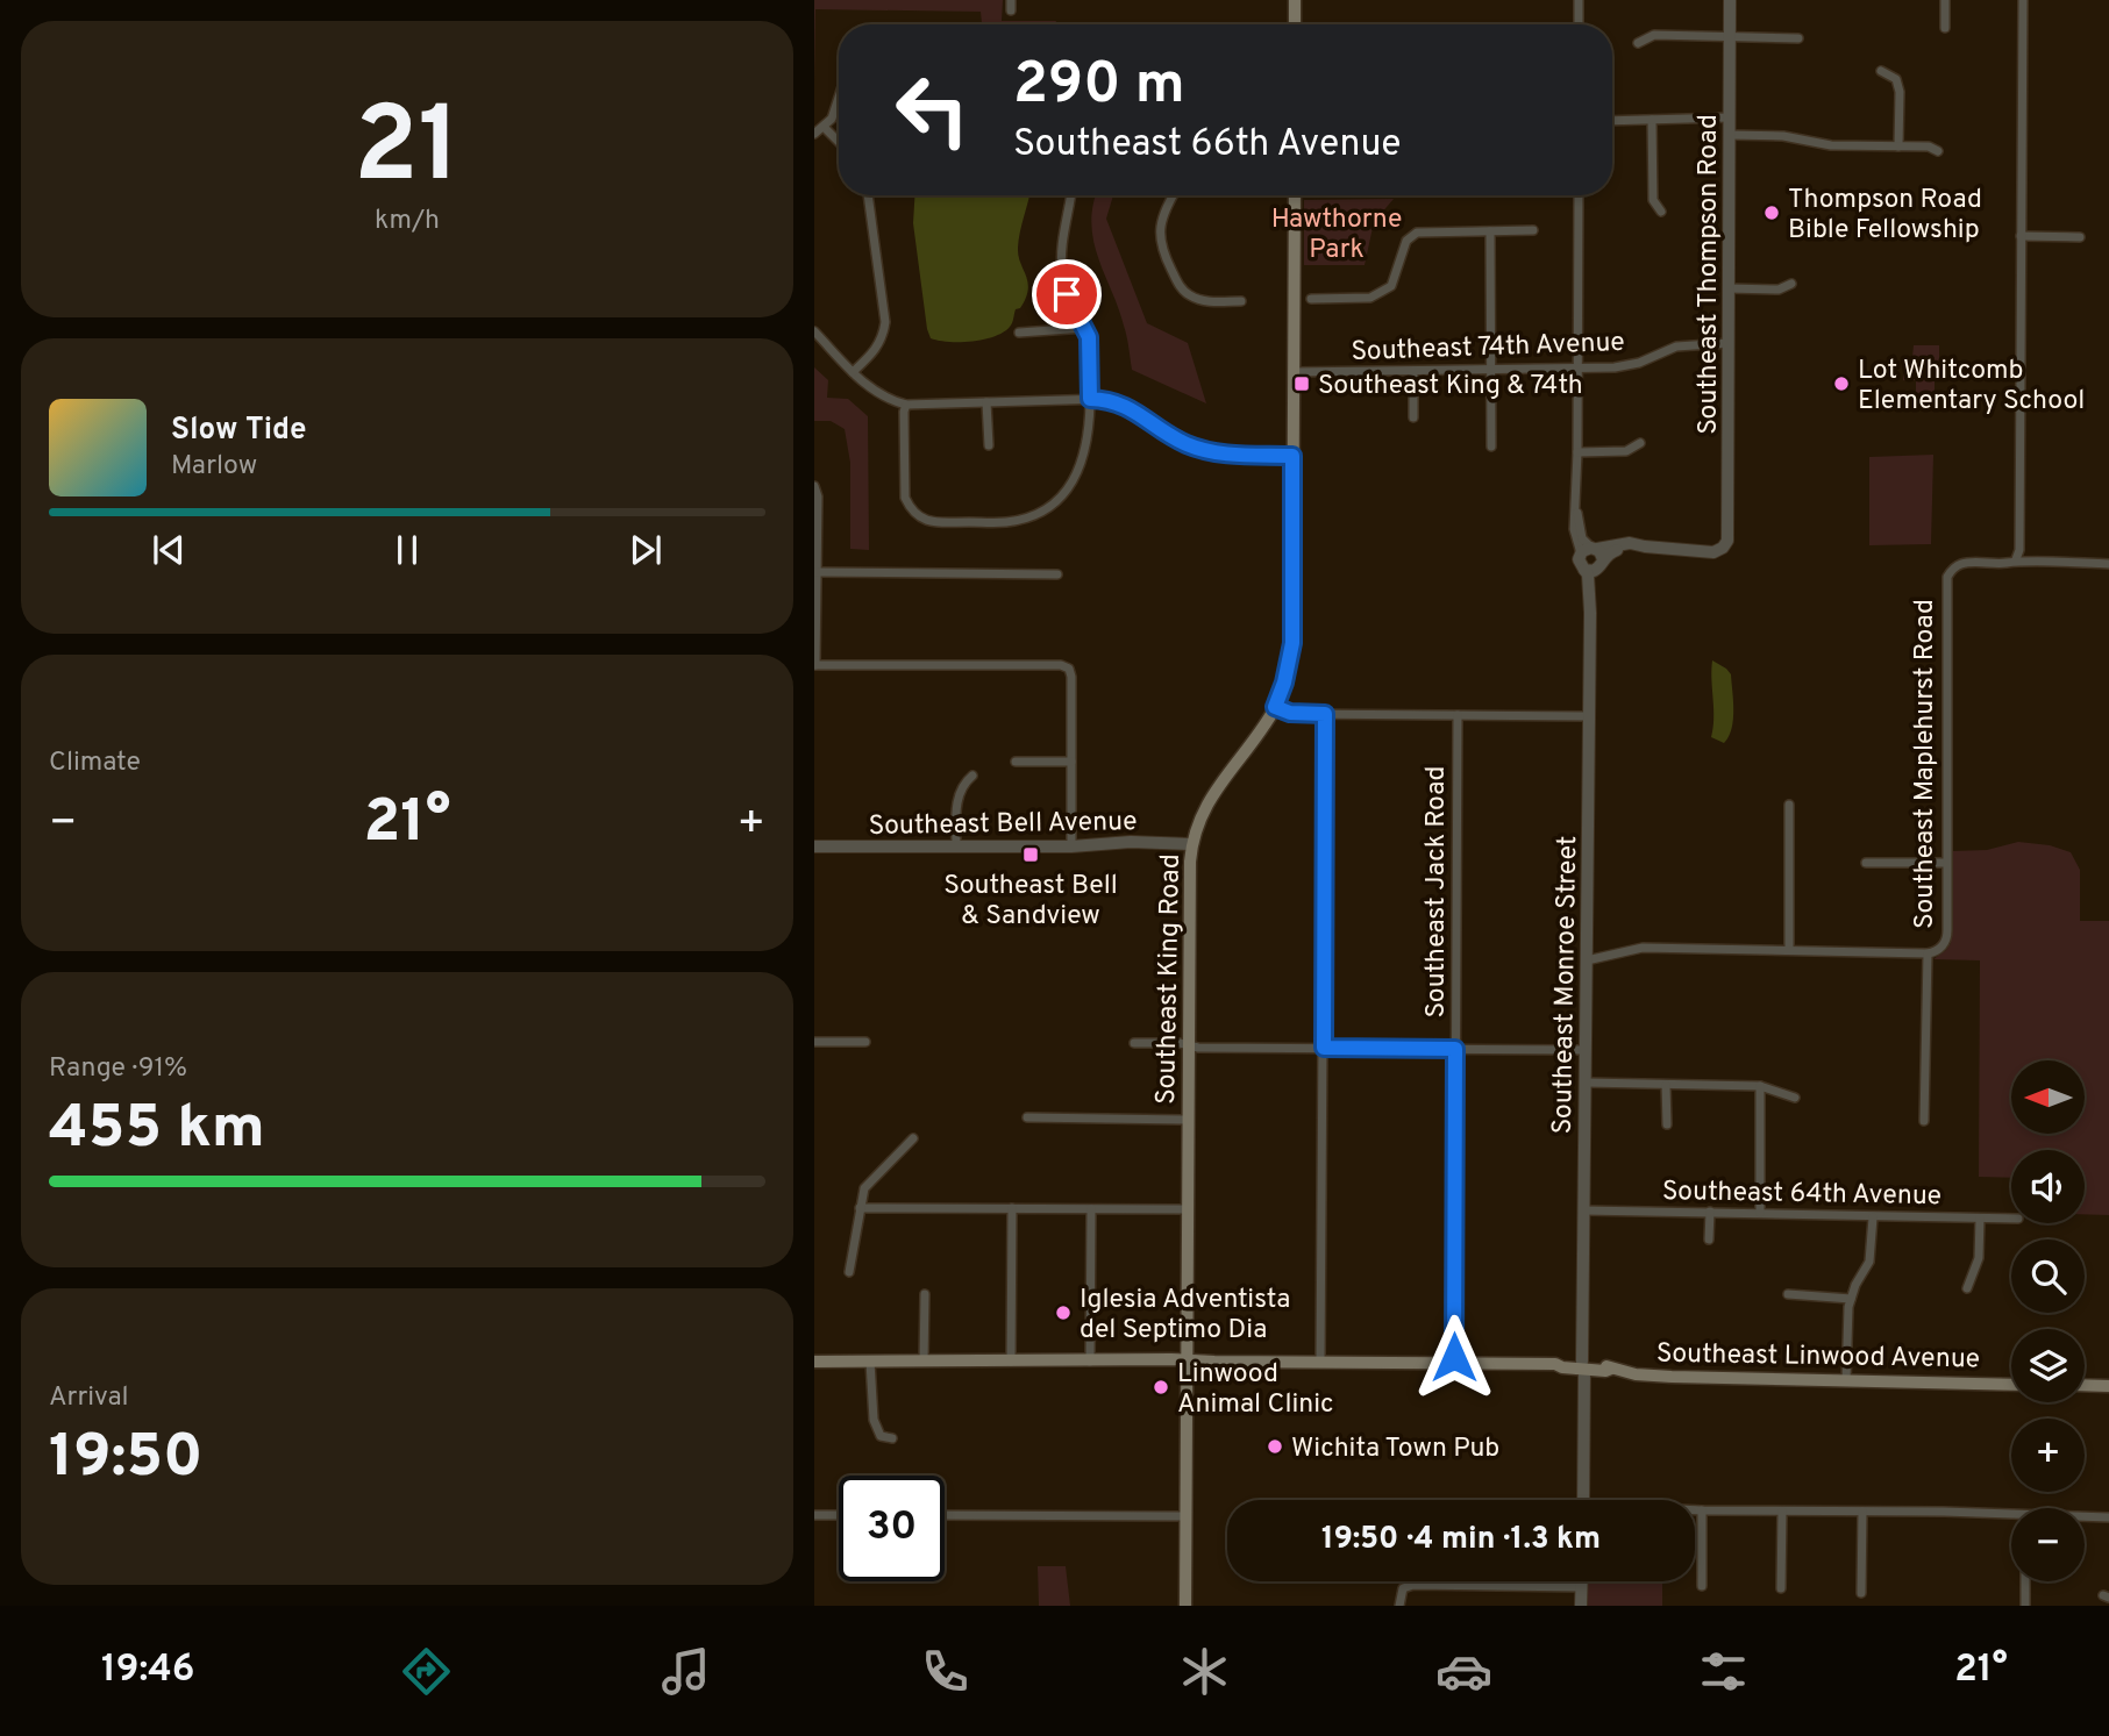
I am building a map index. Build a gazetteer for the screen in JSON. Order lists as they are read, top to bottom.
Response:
{
  "streets": {
    "main road": ["Southeast King Road", "Southeast Linwood Avenue"],
    "street": [
      "Southeast Thompson Road",
      "Southeast 74th Avenue",
      "Southeast Maplehurst Road",
      "Southeast Bell Avenue",
      "Southeast Jack Road",
      "Southeast Monroe Street",
      "Southeast 64th Avenue"
    ]
  },
  "crossings": [
    ["Southeast Thompson Road", "Southeast 74th Avenue"],
    ["Southeast Thompson Road", "Southeast Monroe Street"],
    ["Southeast 74th Avenue", "Southeast King Road"],
    ["Southeast Maplehurst Road", "Southeast Monroe Street"],
    ["Southeast Bell Avenue", "Southeast King Road"],
    ["Southeast Jack Road", "Southeast Linwood Avenue"],
    ["Southeast King Road", "Southeast Linwood Avenue"],
    ["Southeast Monroe Street", "Southeast 64th Avenue"],
    ["Southeast Monroe Street", "Southeast Linwood Avenue"]
  ],
  "parks": ["Hawthorne Park"],
  "places": {
    "other": [
      "Thompson Road Bible Fellowship",
      "Lot Whitcomb Elementary School",
      "Iglesia Adventista del Septimo Dia",
      "Linwood Animal Clinic",
      "Wichita Town Pub"
    ],
    "transit": ["Southeast King & 74th", "Southeast Bell & Sandview"]
  },
  "north": "left",
  "page": {
    "tile": [
      ["21", "km/h"],
      "Climate",
      ["Range · 91%", "455 km"],
      ["Arrival", "19:50"]
    ],
    "turn": ["290 m", "Southeast 66th Avenue"],
    "song": ["Slow Tide", "Marlow"],
    "heat": ["−", "21°", "+"],
    "map_buttons": ["+", "−"],
    "limit": "30",
    "trip": "19:50 · 4 min · 1.3 km",
    "tabs": ["19:46", "21°"]
  }
}
